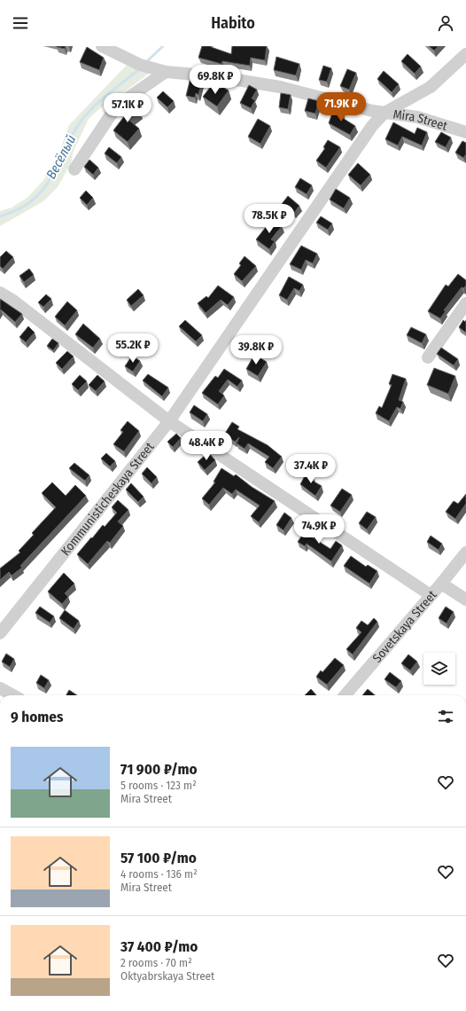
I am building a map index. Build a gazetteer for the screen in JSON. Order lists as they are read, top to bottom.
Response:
{
  "streets": {
    "street": ["Mira Street", "Kommunisticheskaya Street", "Sovetskaya Street"]
  },
  "crossings": [
    ["Mira Street", "Kommunisticheskaya Street"]
  ],
  "water": ["Весёлый"],
  "page": {
    "header": "Habito",
    "price": [
      "69.8K ₽",
      "71.9K ₽",
      "57.1K ₽",
      "78.5K ₽",
      "55.2K ₽",
      "39.8K ₽",
      "48.4K ₽",
      "37.4K ₽",
      "74.9K ₽"
    ],
    "heading": "9 homes",
    "list": [
      {
        "name": "71 900 ₽/mo",
        "note": "5 rooms · 123 m² · Mira Street"
      },
      {
        "name": "57 100 ₽/mo",
        "note": "4 rooms · 136 m² · Mira Street"
      },
      {
        "name": "37 400 ₽/mo",
        "note": "2 rooms · 70 m² · Oktyabrskaya Street"
      }
    ]
  }
}
